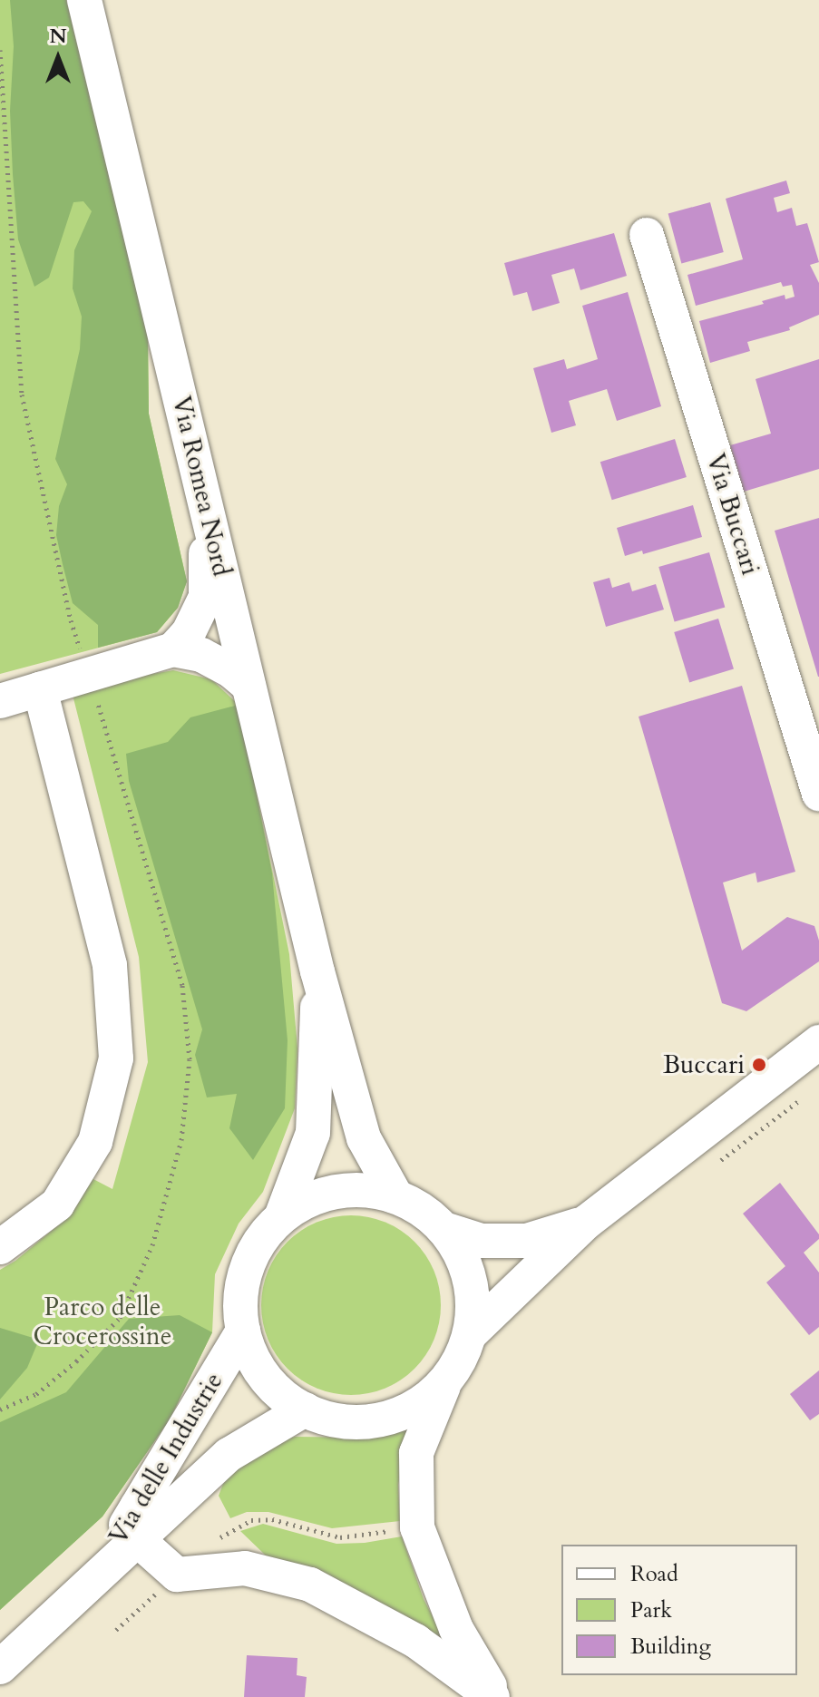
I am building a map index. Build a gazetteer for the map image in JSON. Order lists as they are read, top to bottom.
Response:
{
  "streets": {
    "street": ["Via Romea Nord", "Via Buccari", "Via delle Industrie"]
  },
  "crossings": [
    ["Via Romea Nord", "Via delle Industrie"]
  ],
  "parks": ["Parco delle Crocerossine"],
  "places": ["Buccari"],
  "legend": ["Road", "Park", "Building"],
  "north": "top"
}
